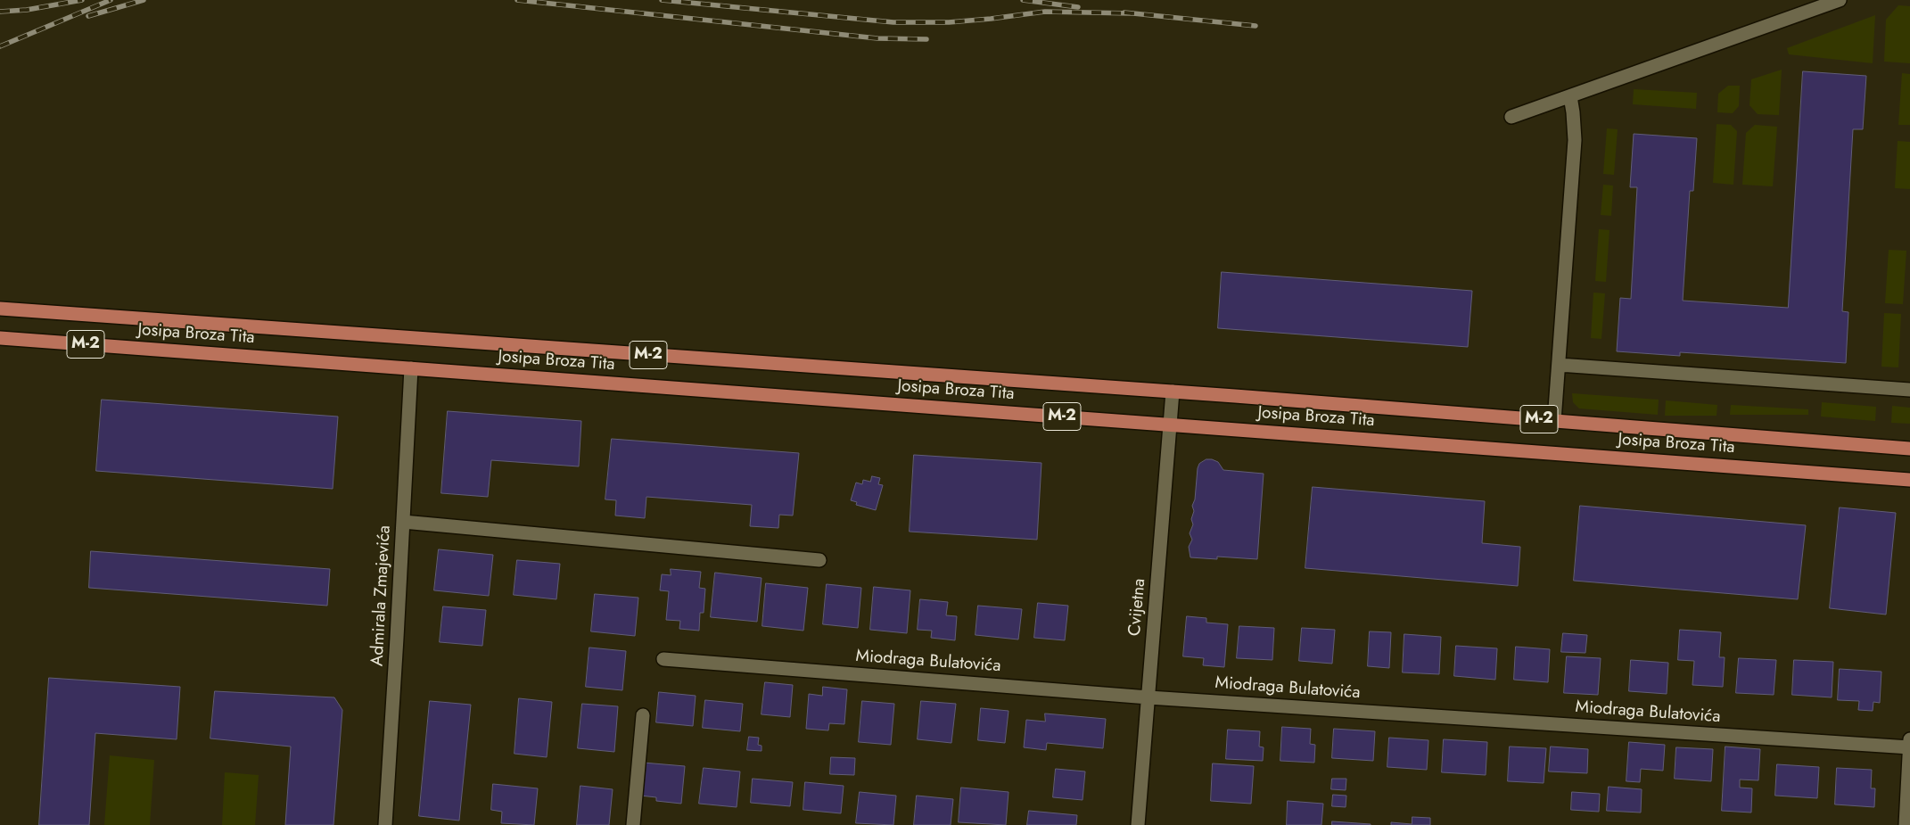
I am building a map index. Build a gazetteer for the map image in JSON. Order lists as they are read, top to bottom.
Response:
{
  "streets": {
    "main road": ["Josipa Broza Tita", "M-2"],
    "street": ["Admirala Zmajevića", "Cvijetna", "Miodraga Bulatovića"]
  },
  "crossings": [
    ["Josipa Broza Tita", "Admirala Zmajevića"],
    ["Josipa Broza Tita", "Cvijetna"],
    ["Cvijetna", "Miodraga Bulatovića"]
  ]
}
